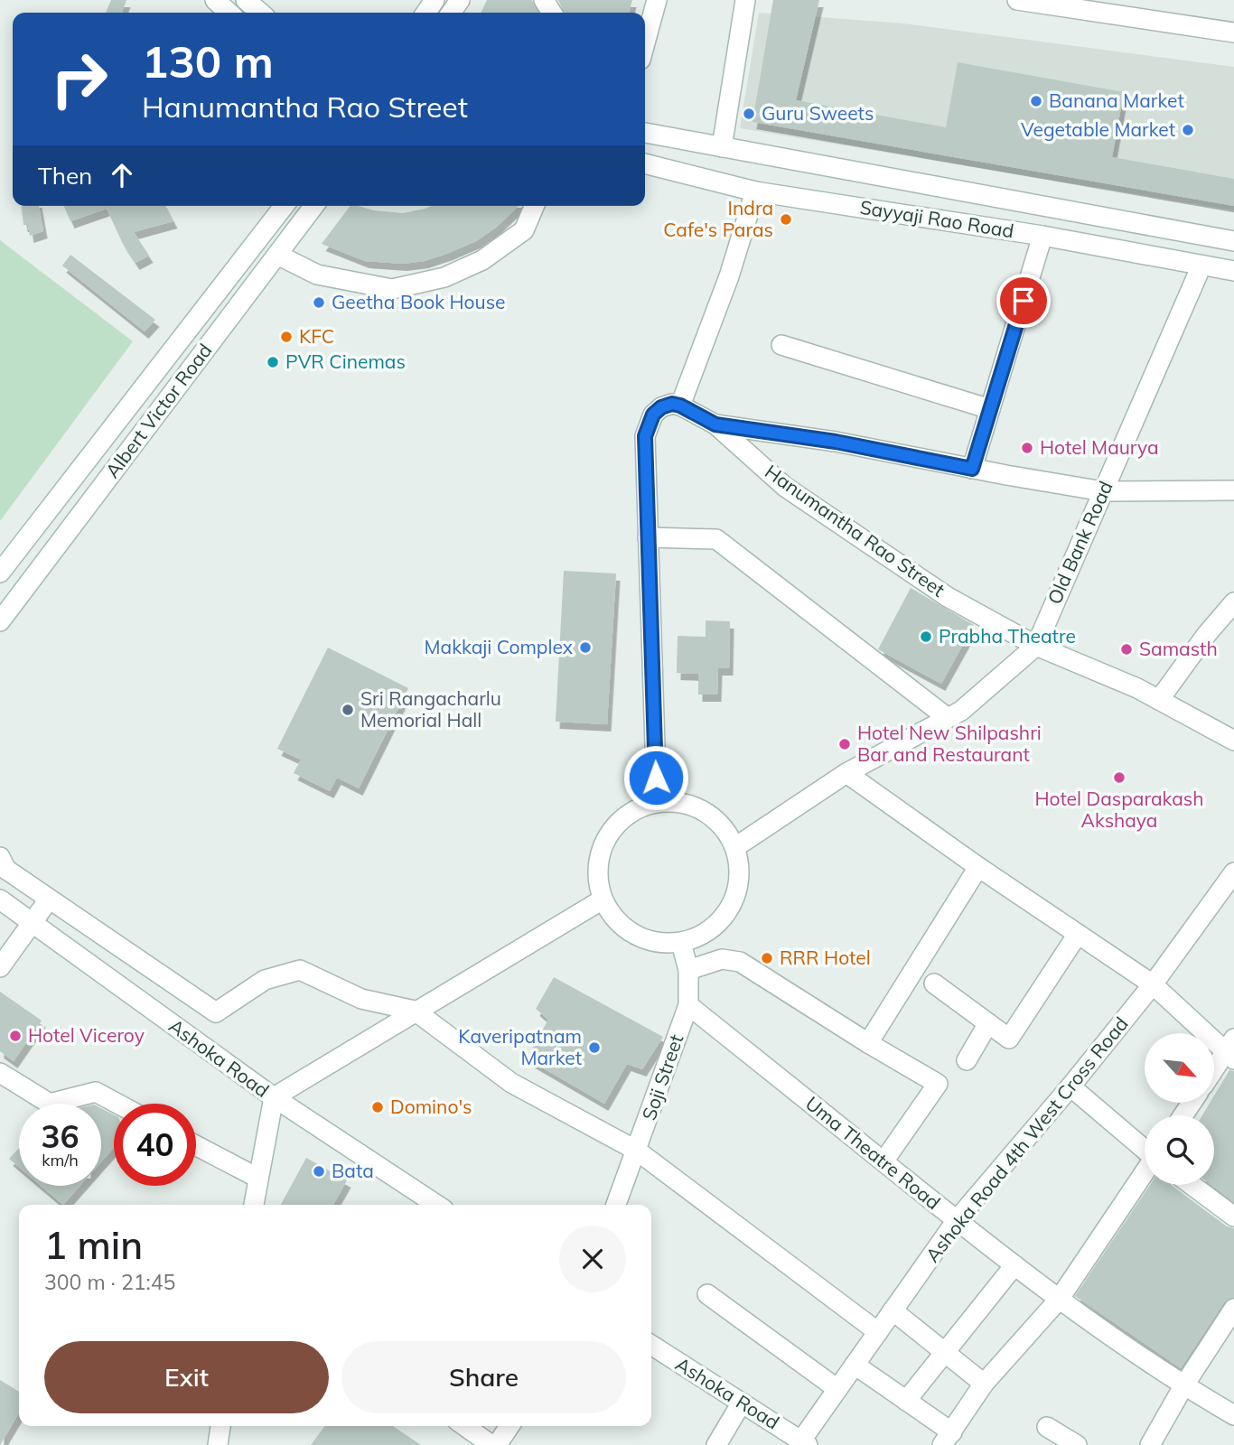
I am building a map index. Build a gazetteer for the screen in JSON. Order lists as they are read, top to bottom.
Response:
{
  "streets": {
    "street": [
      "Sayyaji Rao Road",
      "Albert Victor Road",
      "Hanumantha Rao Street",
      "Old Bank Road",
      "Ashoka Road",
      "Soji Street",
      "Ashoka Road 4th West Cross Road",
      "Uma Theatre Road"
    ]
  },
  "crossings": [
    ["Sayyaji Rao Road", "Old Bank Road"],
    ["Hanumantha Rao Street", "Old Bank Road"],
    ["Ashoka Road", "Ashoka Road 4th West Cross Road"],
    ["Soji Street", "Uma Theatre Road"],
    ["Ashoka Road 4th West Cross Road", "Uma Theatre Road"]
  ],
  "places": [
    "Banana Market",
    "Guru Sweets",
    "Vegetable Market",
    "Indra Cafe's Paras",
    "Geetha Book House",
    "KFC",
    "PVR Cinemas",
    "Hotel Maurya",
    "Prabha Theatre",
    "Makkaji Complex",
    "Samasth",
    "Sri Rangacharlu Memorial Hall",
    "Hotel New Shilpashri Bar and Restaurant",
    "Hotel Dasparakash Akshaya",
    "RRR Hotel",
    "Hotel Viceroy",
    "Kaveripatnam Market",
    "Domino's",
    "Bata"
  ],
  "north": "bottom right",
  "page": {
    "turn": ["130 m", "Hanumantha Rao Street"],
    "then": "Then",
    "speed": "36 km/h",
    "limit": "40",
    "heading": ["1 min", "300 m · 21:45"],
    "buttons": ["Exit", "Share"]
  }
}
